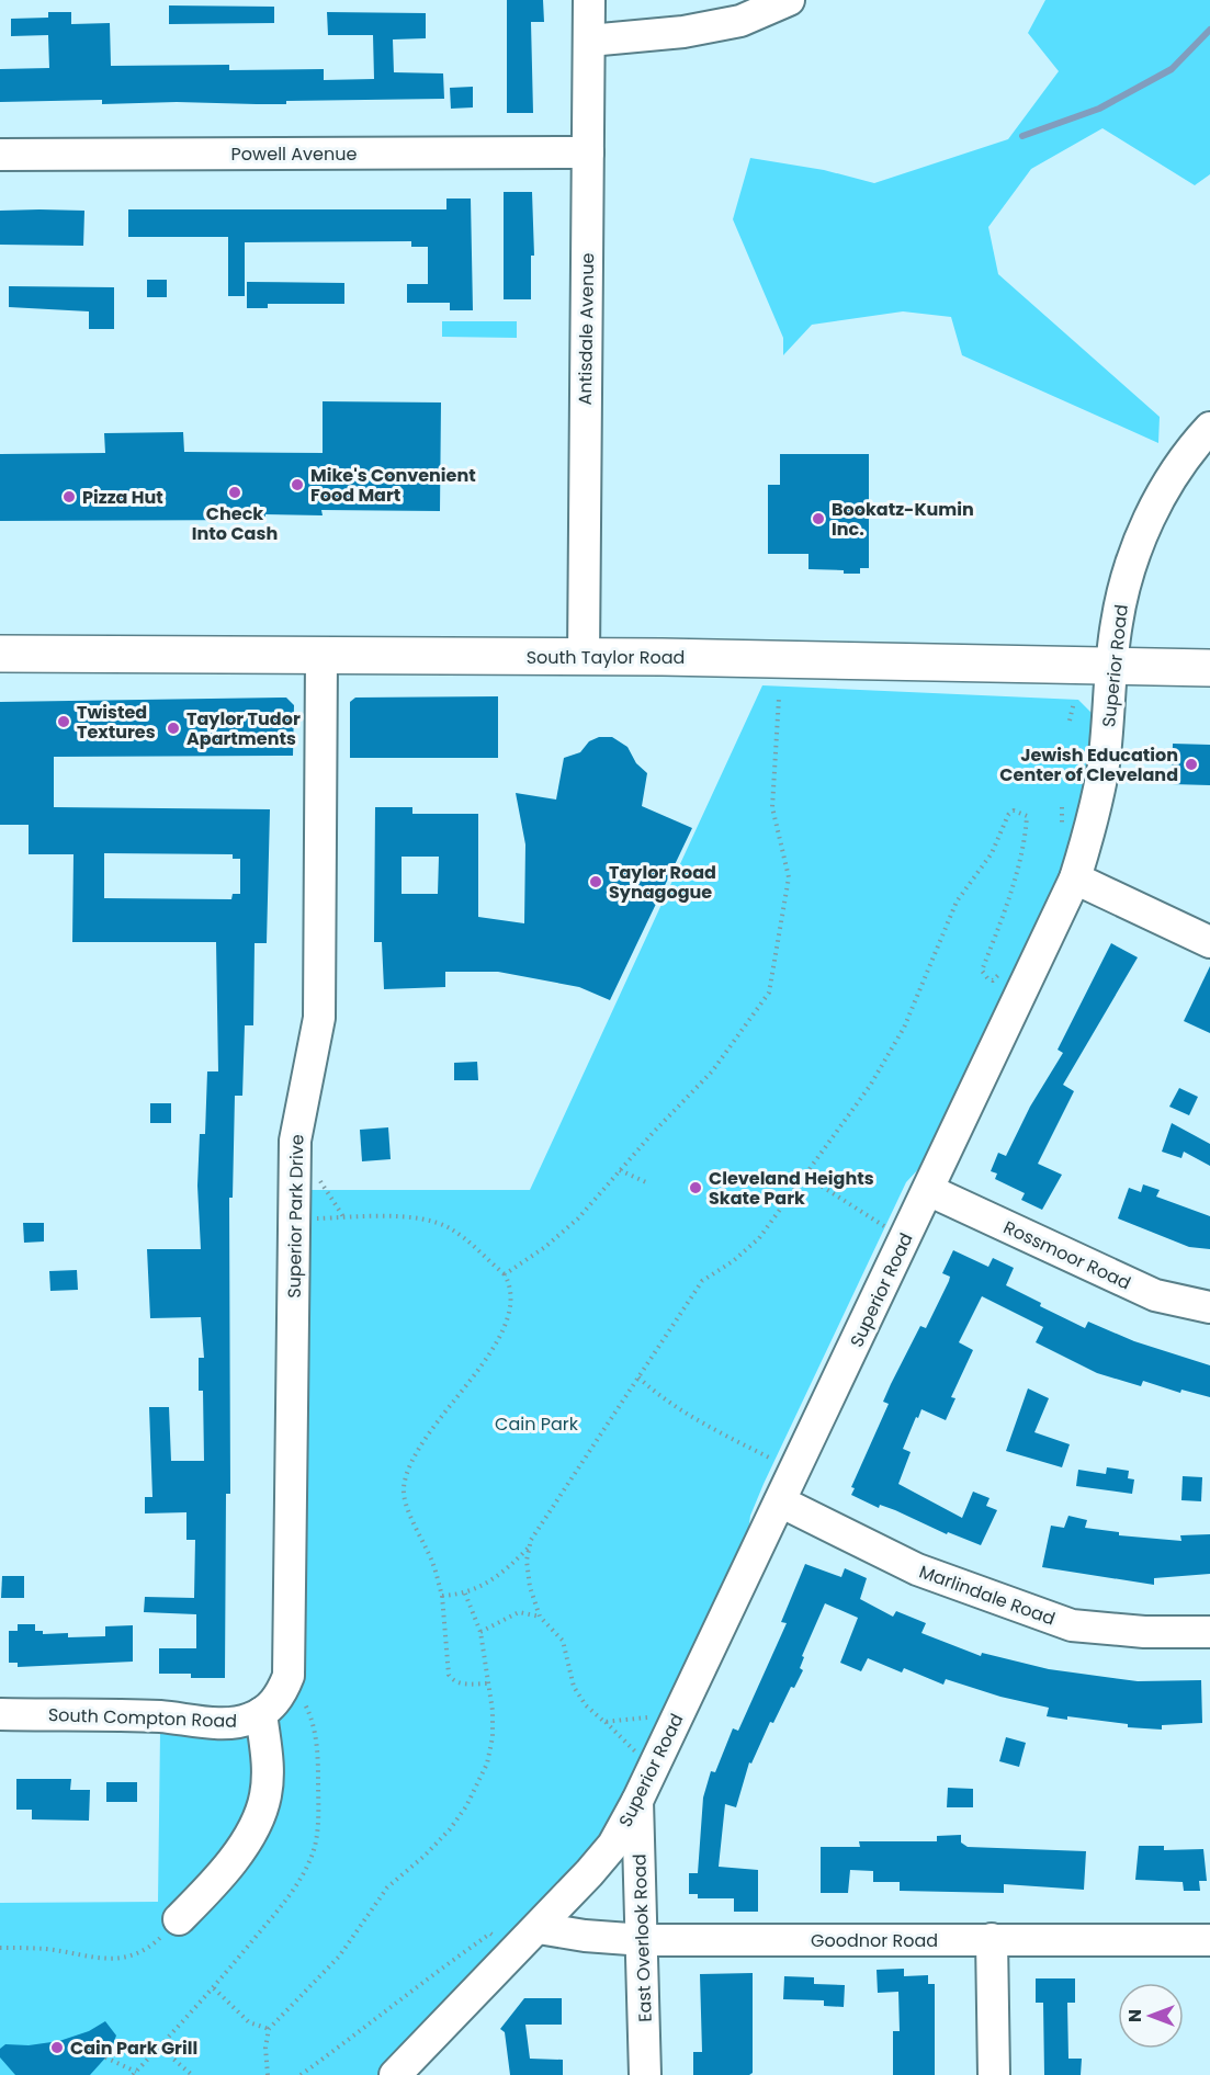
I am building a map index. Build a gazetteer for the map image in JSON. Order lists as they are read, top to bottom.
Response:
{
  "streets": {
    "main road": ["South Taylor Road"],
    "street": [
      "Powell Avenue",
      "Antisdale Avenue",
      "Superior Road",
      "Superior Park Drive",
      "Rossmoor Road",
      "Marlindale Road",
      "South Compton Road",
      "East Overlook Road",
      "Goodnor Road"
    ]
  },
  "crossings": [
    ["Powell Avenue", "Antisdale Avenue"],
    ["Antisdale Avenue", "South Taylor Road"],
    ["South Taylor Road", "Superior Road"],
    ["South Taylor Road", "Superior Park Drive"],
    ["Superior Road", "Rossmoor Road"],
    ["Superior Road", "Marlindale Road"],
    ["Superior Road", "East Overlook Road"],
    ["Superior Road", "Goodnor Road"],
    ["Superior Park Drive", "South Compton Road"],
    ["East Overlook Road", "Goodnor Road"]
  ],
  "parks": ["Cain Park"],
  "places": [
    "Mike's Convenient Food Mart",
    "Check Into Cash",
    "Pizza Hut",
    "Bookatz-Kumin Inc.",
    "Twisted Textures",
    "Taylor Tudor Apartments",
    "Jewish Education Center of Cleveland",
    "Taylor Road Synagogue",
    "Cleveland Heights Skate Park",
    "Cain Park Grill"
  ],
  "north": "left"
}
